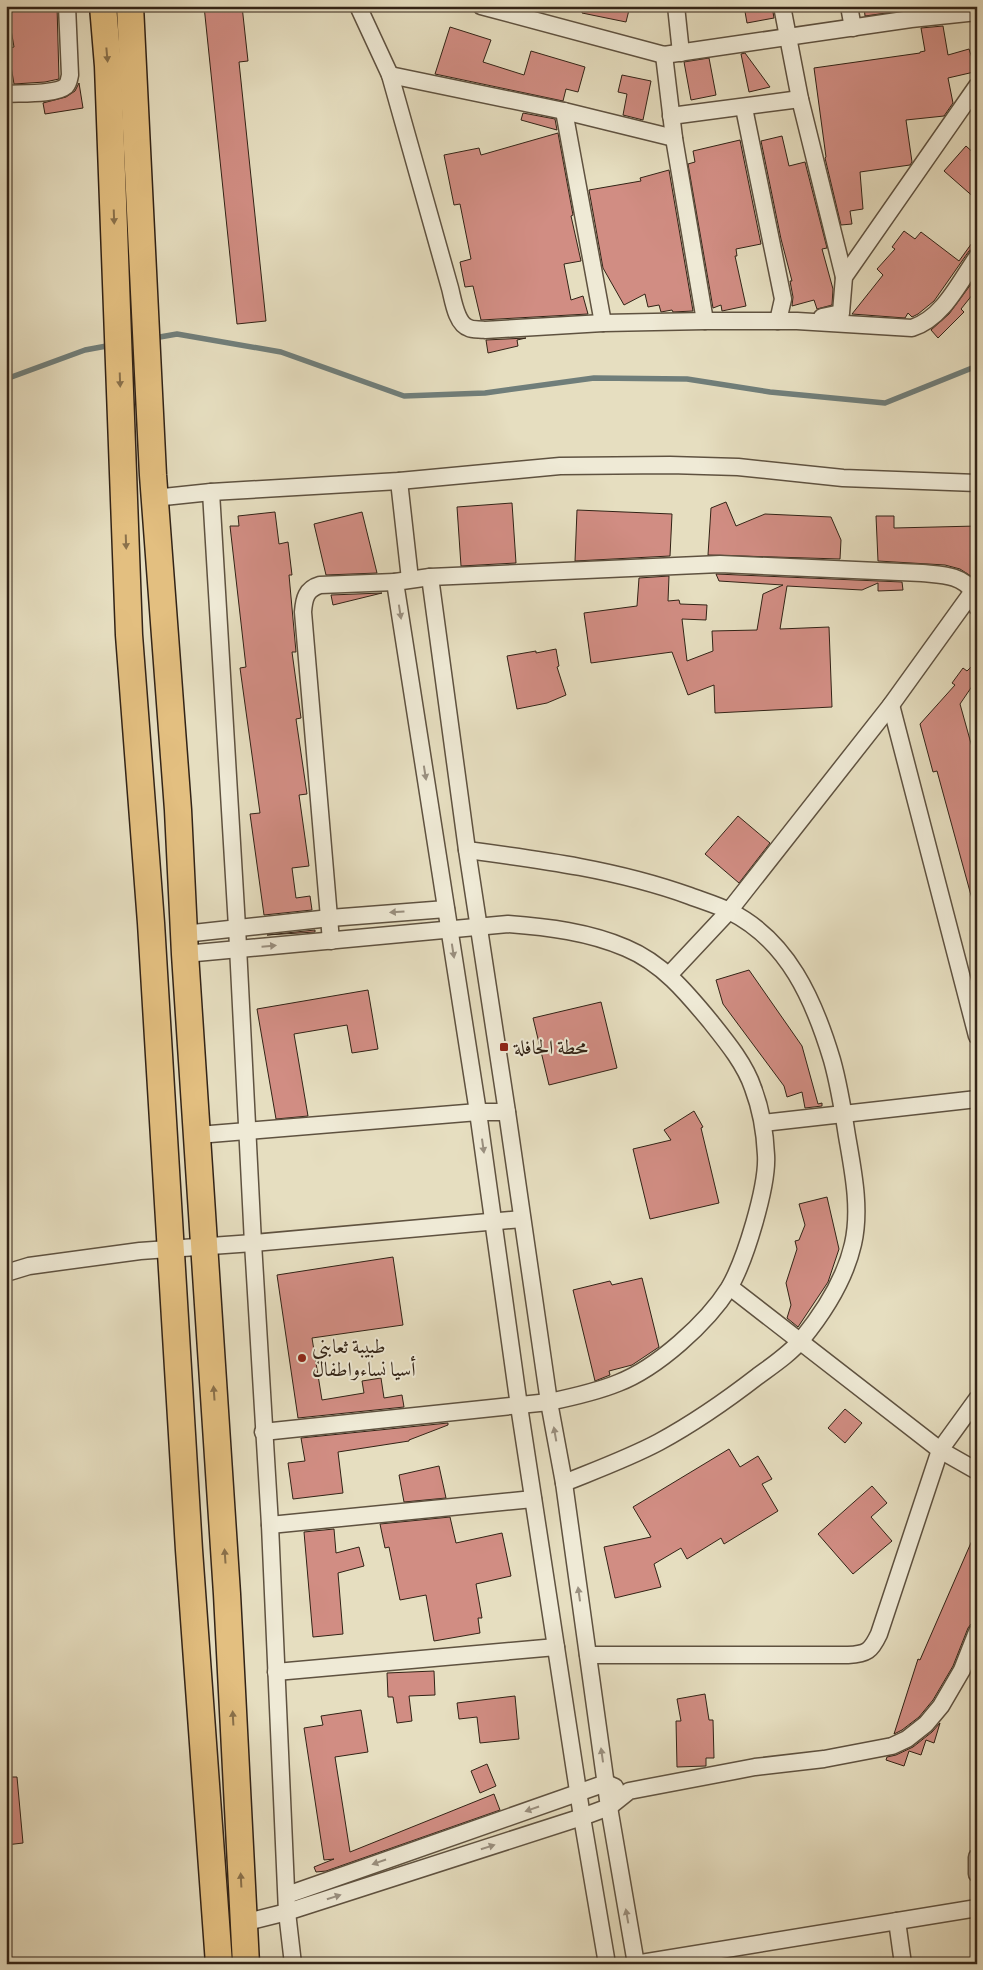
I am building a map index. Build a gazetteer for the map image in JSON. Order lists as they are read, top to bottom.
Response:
{
  "places": {
    "transit": ["محطة الحافلة"],
    "other": ["طبيبة ثعابني أسيا نساءواطفال"]
  }
}
